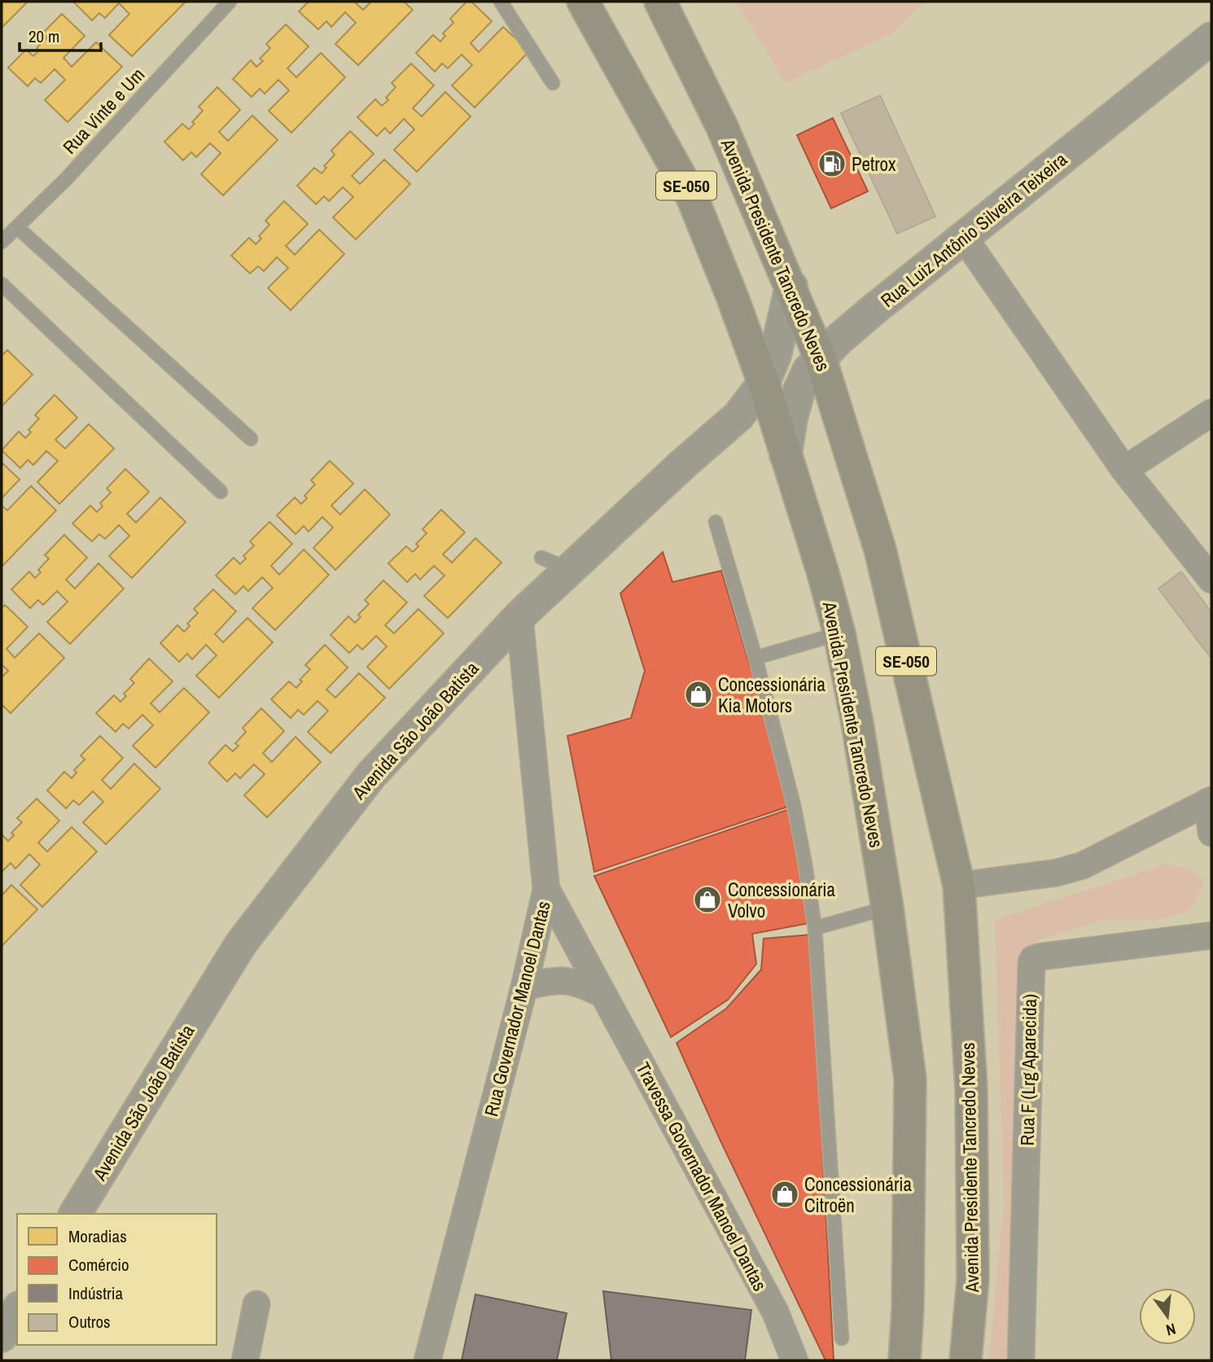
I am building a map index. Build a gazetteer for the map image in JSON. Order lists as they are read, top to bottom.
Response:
{
  "streets": {
    "main road": ["SE-050", "Avenida Presidente Tancredo Neves"],
    "street": [
      "Rua Luiz Antônio Silveira Teixeira",
      "Avenida São João Batista",
      "Rua Governador Manoel Dantas",
      "Rua F (Lrg Aparecida)",
      "Travessa Governador Manoel Dantas"
    ],
    "lane": ["Rua Vinte e Um"]
  },
  "crossings": [
    ["Rua Luiz Antônio Silveira Teixeira", "Avenida Presidente Tancredo Neves"],
    ["Avenida Presidente Tancredo Neves", "Avenida São João Batista"],
    ["Avenida São João Batista", "Rua Governador Manoel Dantas"],
    ["Rua Governador Manoel Dantas", "Travessa Governador Manoel Dantas"]
  ],
  "places": {
    "fuel station": ["Petrox"],
    "shop": ["Concessionária Kia Motors", "Concessionária Volvo", "Concessionária Citroën"]
  },
  "legend": [
    "Moradias",
    "Comércio",
    "Indústria",
    "Outros"
  ],
  "scale_bar": "20 m",
  "north": "bottom"
}
